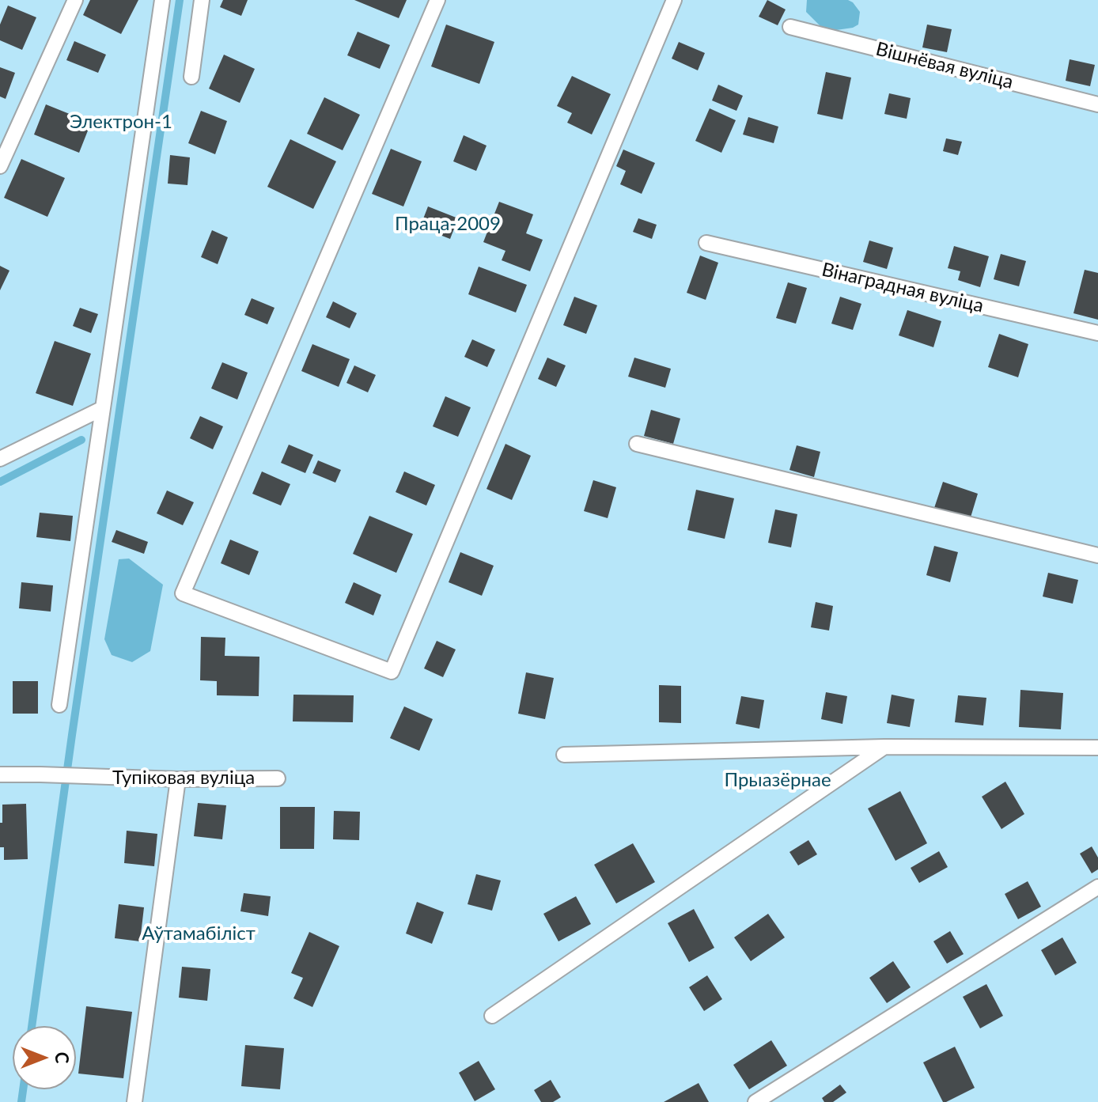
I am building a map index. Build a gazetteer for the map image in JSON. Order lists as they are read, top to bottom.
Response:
{
  "streets": {
    "lane": ["Вішнёвая вуліца", "Вінаградная вуліца", "Тупіковая вуліца"]
  },
  "parks": [
    "Электрон-1",
    "Праца-2009",
    "Прыазёрнае",
    "Аўтамабіліст"
  ],
  "north": "right"
}
